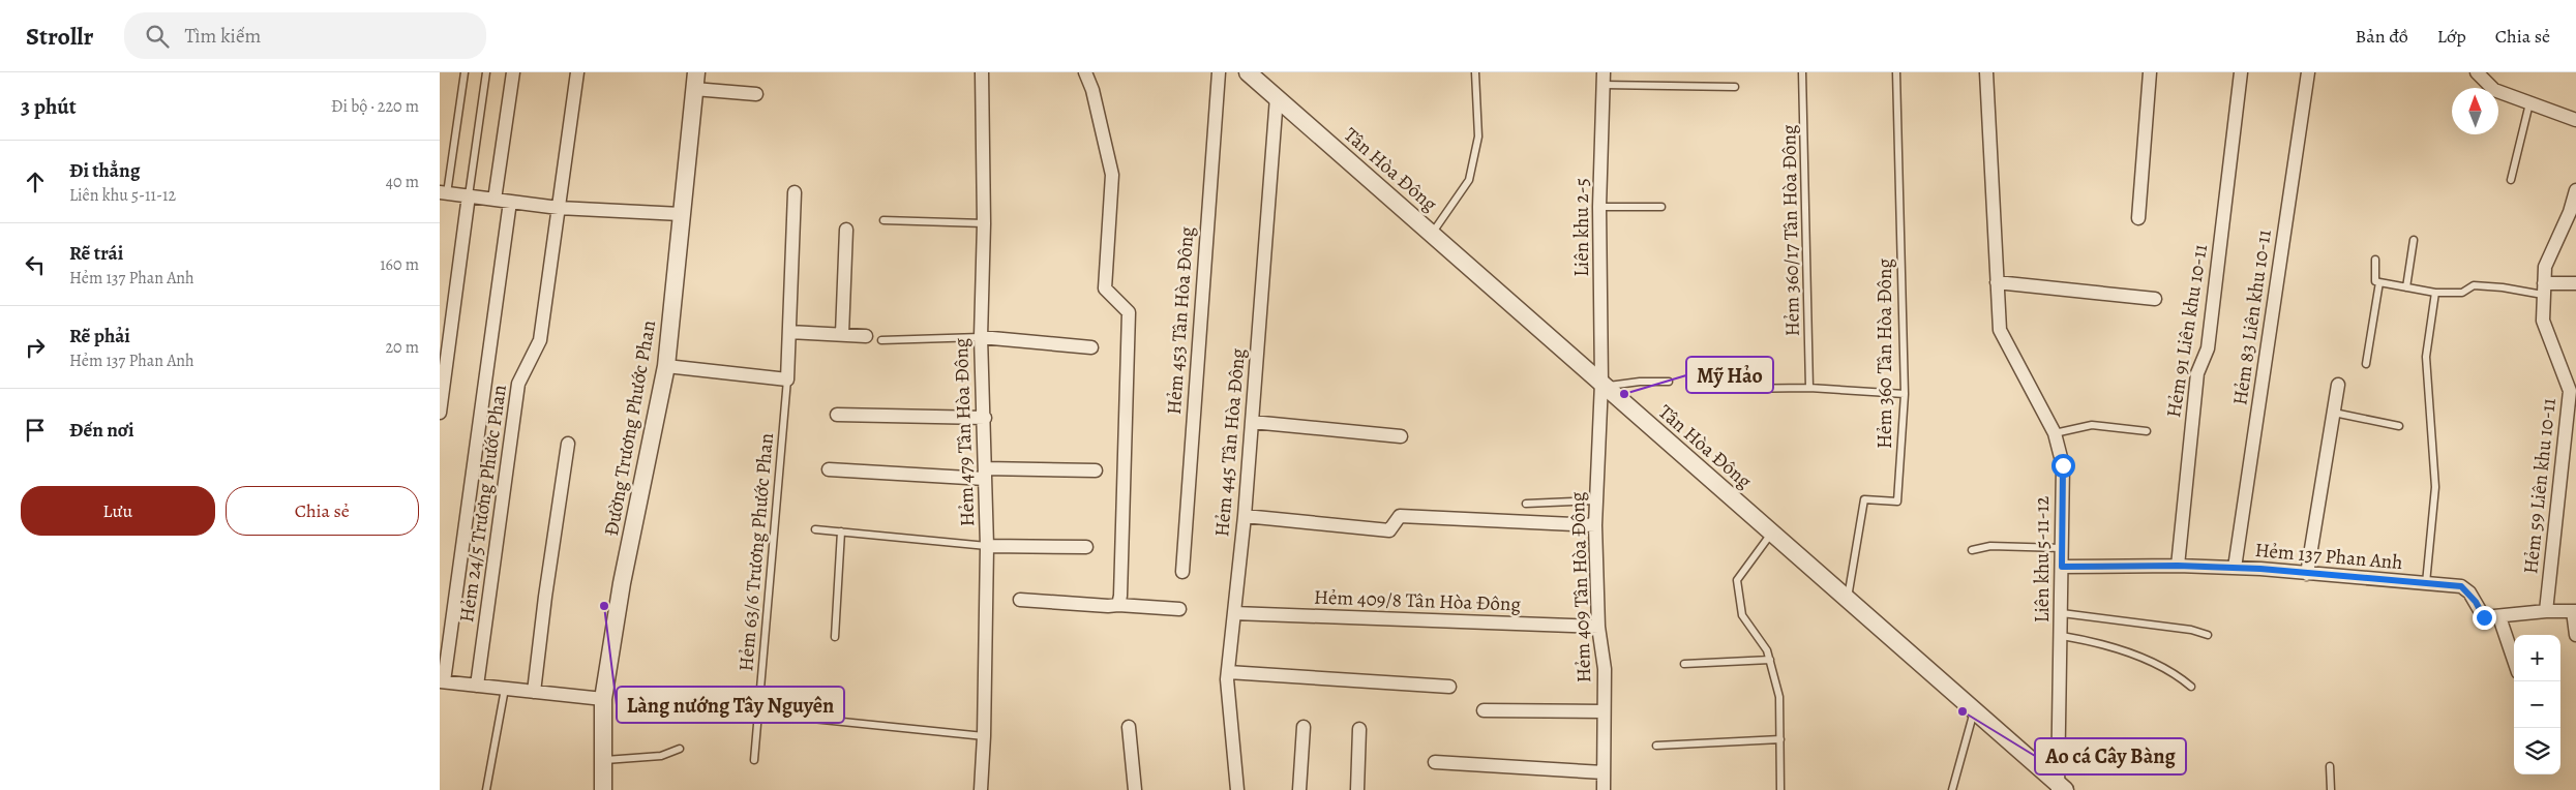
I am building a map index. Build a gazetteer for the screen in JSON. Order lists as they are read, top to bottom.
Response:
{
  "streets": {
    "street": [
      "Tân Hòa Đông",
      "Liên khu 2-5",
      "Hẻm 83 Liên khu 10-11",
      "Hẻm 453 Tân Hòa Đông",
      "Hẻm 91 Liên khu 10-11",
      "Đường Trương Phước Phan",
      "Hẻm 479 Tân Hòa Đông",
      "Hẻm 445 Tân Hòa Đông",
      "Hẻm 59 Liên khu 10-11",
      "Hẻm 24/5 Trương Phước Phan",
      "Hẻm 137 Phan Anh",
      "Liên khu 5-11-12",
      "Hẻm 409 Tân Hòa Đông",
      "Hẻm 409/8 Tân Hòa Đông"
    ],
    "lane": ["Hẻm 360/17 Tân Hòa Đông", "Hẻm 360 Tân Hòa Đông", "Hẻm 63/6 Trương Phước Phan"]
  },
  "crossings": [
    ["Tân Hòa Đông", "Liên khu 2-5"],
    ["Tân Hòa Đông", "Hẻm 360 Tân Hòa Đông"],
    ["Tân Hòa Đông", "Hẻm 445 Tân Hòa Đông"],
    ["Tân Hòa Đông", "Liên khu 5-11-12"],
    ["Tân Hòa Đông", "Hẻm 409 Tân Hòa Đông"],
    ["Liên khu 2-5", "Hẻm 409 Tân Hòa Đông"],
    ["Hẻm 83 Liên khu 10-11", "Hẻm 137 Phan Anh"],
    ["Hẻm 91 Liên khu 10-11", "Hẻm 137 Phan Anh"],
    ["Hẻm 445 Tân Hòa Đông", "Hẻm 409/8 Tân Hòa Đông"],
    ["Hẻm 137 Phan Anh", "Liên khu 5-11-12"],
    ["Hẻm 409 Tân Hòa Đông", "Hẻm 409/8 Tân Hòa Đông"]
  ],
  "places": ["Mỹ Hảo", "Làng nướng Tây Nguyên", "Ao cá Cây Bàng"],
  "north": "top",
  "page": {
    "header": "Strollr",
    "search": "Tìm kiếm",
    "nav": ["Bản đồ", "Lớp", "Chia sẻ"],
    "heading": ["3 phút", "Đi bộ · 220 m"],
    "list": [
      ["Đi thẳng", "Liên khu 5-11-12", "40 m"],
      ["Rẽ trái", "Hẻm 137 Phan Anh", "160 m"],
      ["Rẽ phải", "Hẻm 137 Phan Anh", "20 m"],
      "Đến nơi"
    ],
    "buttons": ["Lưu", "Chia sẻ"],
    "map_buttons": ["+", "−"]
  }
}
